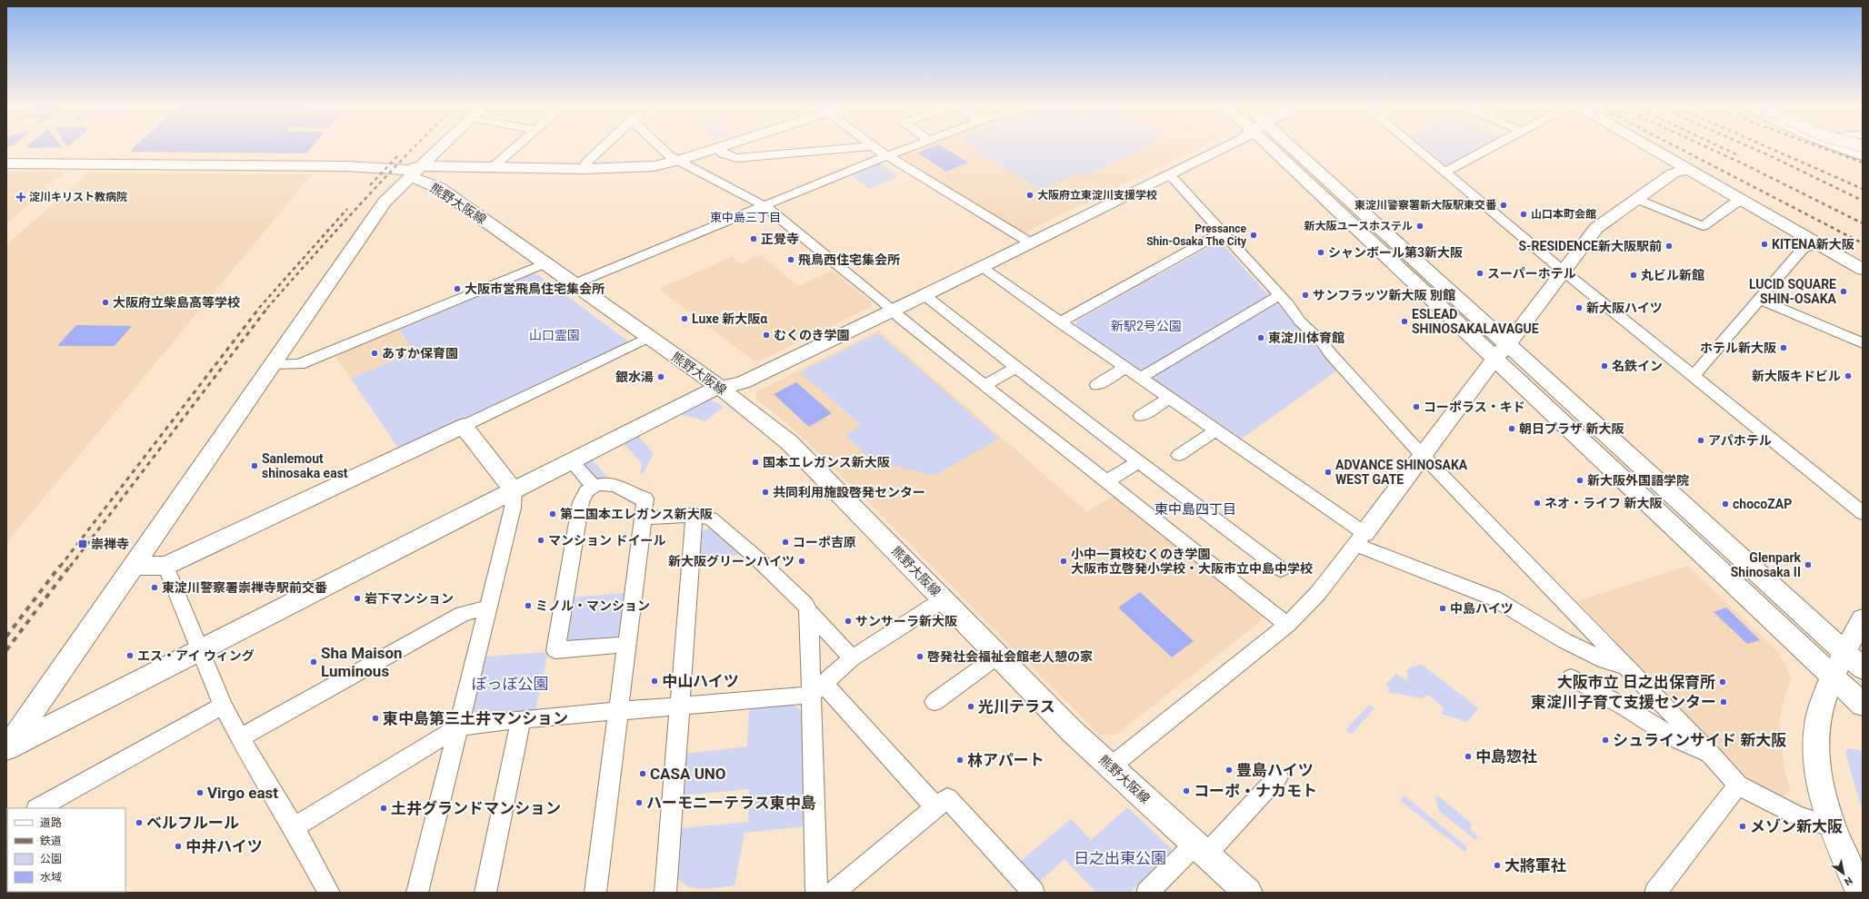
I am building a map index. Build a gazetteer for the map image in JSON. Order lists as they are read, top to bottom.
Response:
{
  "streets": {
    "street": ["熊野大阪線"]
  },
  "districts": ["東中島三丁目", "東中島四丁目"],
  "parks": [
    "新駅2号公園",
    "山口霊園",
    "ぽっぽ公園",
    "日之出東公園"
  ],
  "places": {
    "other": [
      "大阪府立東淀川支援学校",
      "東淀川警察署新大阪駅東交番",
      "山口本町会館",
      "新大阪ユースホステル",
      "Pressance Shin-Osaka The City",
      "正覺寺",
      "KITENA新大阪",
      "S-RESIDENCE新大阪駅前",
      "シャンボール第3新大阪",
      "飛鳥西住宅集会所",
      "スーパーホテル",
      "丸ビル新館",
      "大阪市営飛鳥住宅集会所",
      "LUCID SQUARE SHIN-OSAKA",
      "サンフラッツ新大阪 別館",
      "大阪府立柴島高等学校",
      "新大阪ハイツ",
      "Luxe 新大阪α",
      "ESLEAD SHINOSAKALAVAGUE",
      "むくのき学園",
      "東淀川体育館",
      "ホテル新大阪",
      "あすか保育園",
      "名鉄イン",
      "新大阪キドビル",
      "銀水湯",
      "コーポラス・キド",
      "朝日プラザ 新大阪",
      "アパホテル",
      "国本エレガンス新大阪",
      "Sanlemout shinosaka east",
      "ADVANCE SHINOSAKA WEST GATE",
      "新大阪外国語学院",
      "共同利用施設啓発センター",
      "ネオ・ライフ 新大阪",
      "chocoZAP",
      "第二国本エレガンス新大阪",
      "マンション ドイール",
      "コーポ吉原",
      "新大阪グリーンハイツ",
      "小中一貫校むくのき学園 大阪市立啓発小学校・大阪市立中島中学校",
      "Glenpark Shinosaka II",
      "東淀川警察署崇禅寺駅前交番",
      "岩下マンション",
      "ミノル・マンション",
      "中島ハイツ",
      "サンサーラ新大阪",
      "エス・アイ ウィング",
      "啓発社会福祉会館老人憩の家",
      "Sha Maison Luminous",
      "中山ハイツ",
      "大阪市立 日之出保育所",
      "東淀川子育て支援センター",
      "光川テラス",
      "東中島第三土井マンション",
      "シュラインサイド 新大阪",
      "中島惣社",
      "林アパート",
      "豊島ハイツ",
      "CASA UNO",
      "コーポ・ナカモト",
      "Virgo east",
      "ハーモニーテラス東中島",
      "土井グランドマンション",
      "ベルフルール",
      "メゾン新大阪",
      "中井ハイツ",
      "大將軍社"
    ],
    "health": ["淀川キリスト教病院"],
    "transit": ["崇禅寺"]
  },
  "legend": [
    "道路",
    "鉄道",
    "公園",
    "水域"
  ],
  "north": "bottom right"
}
